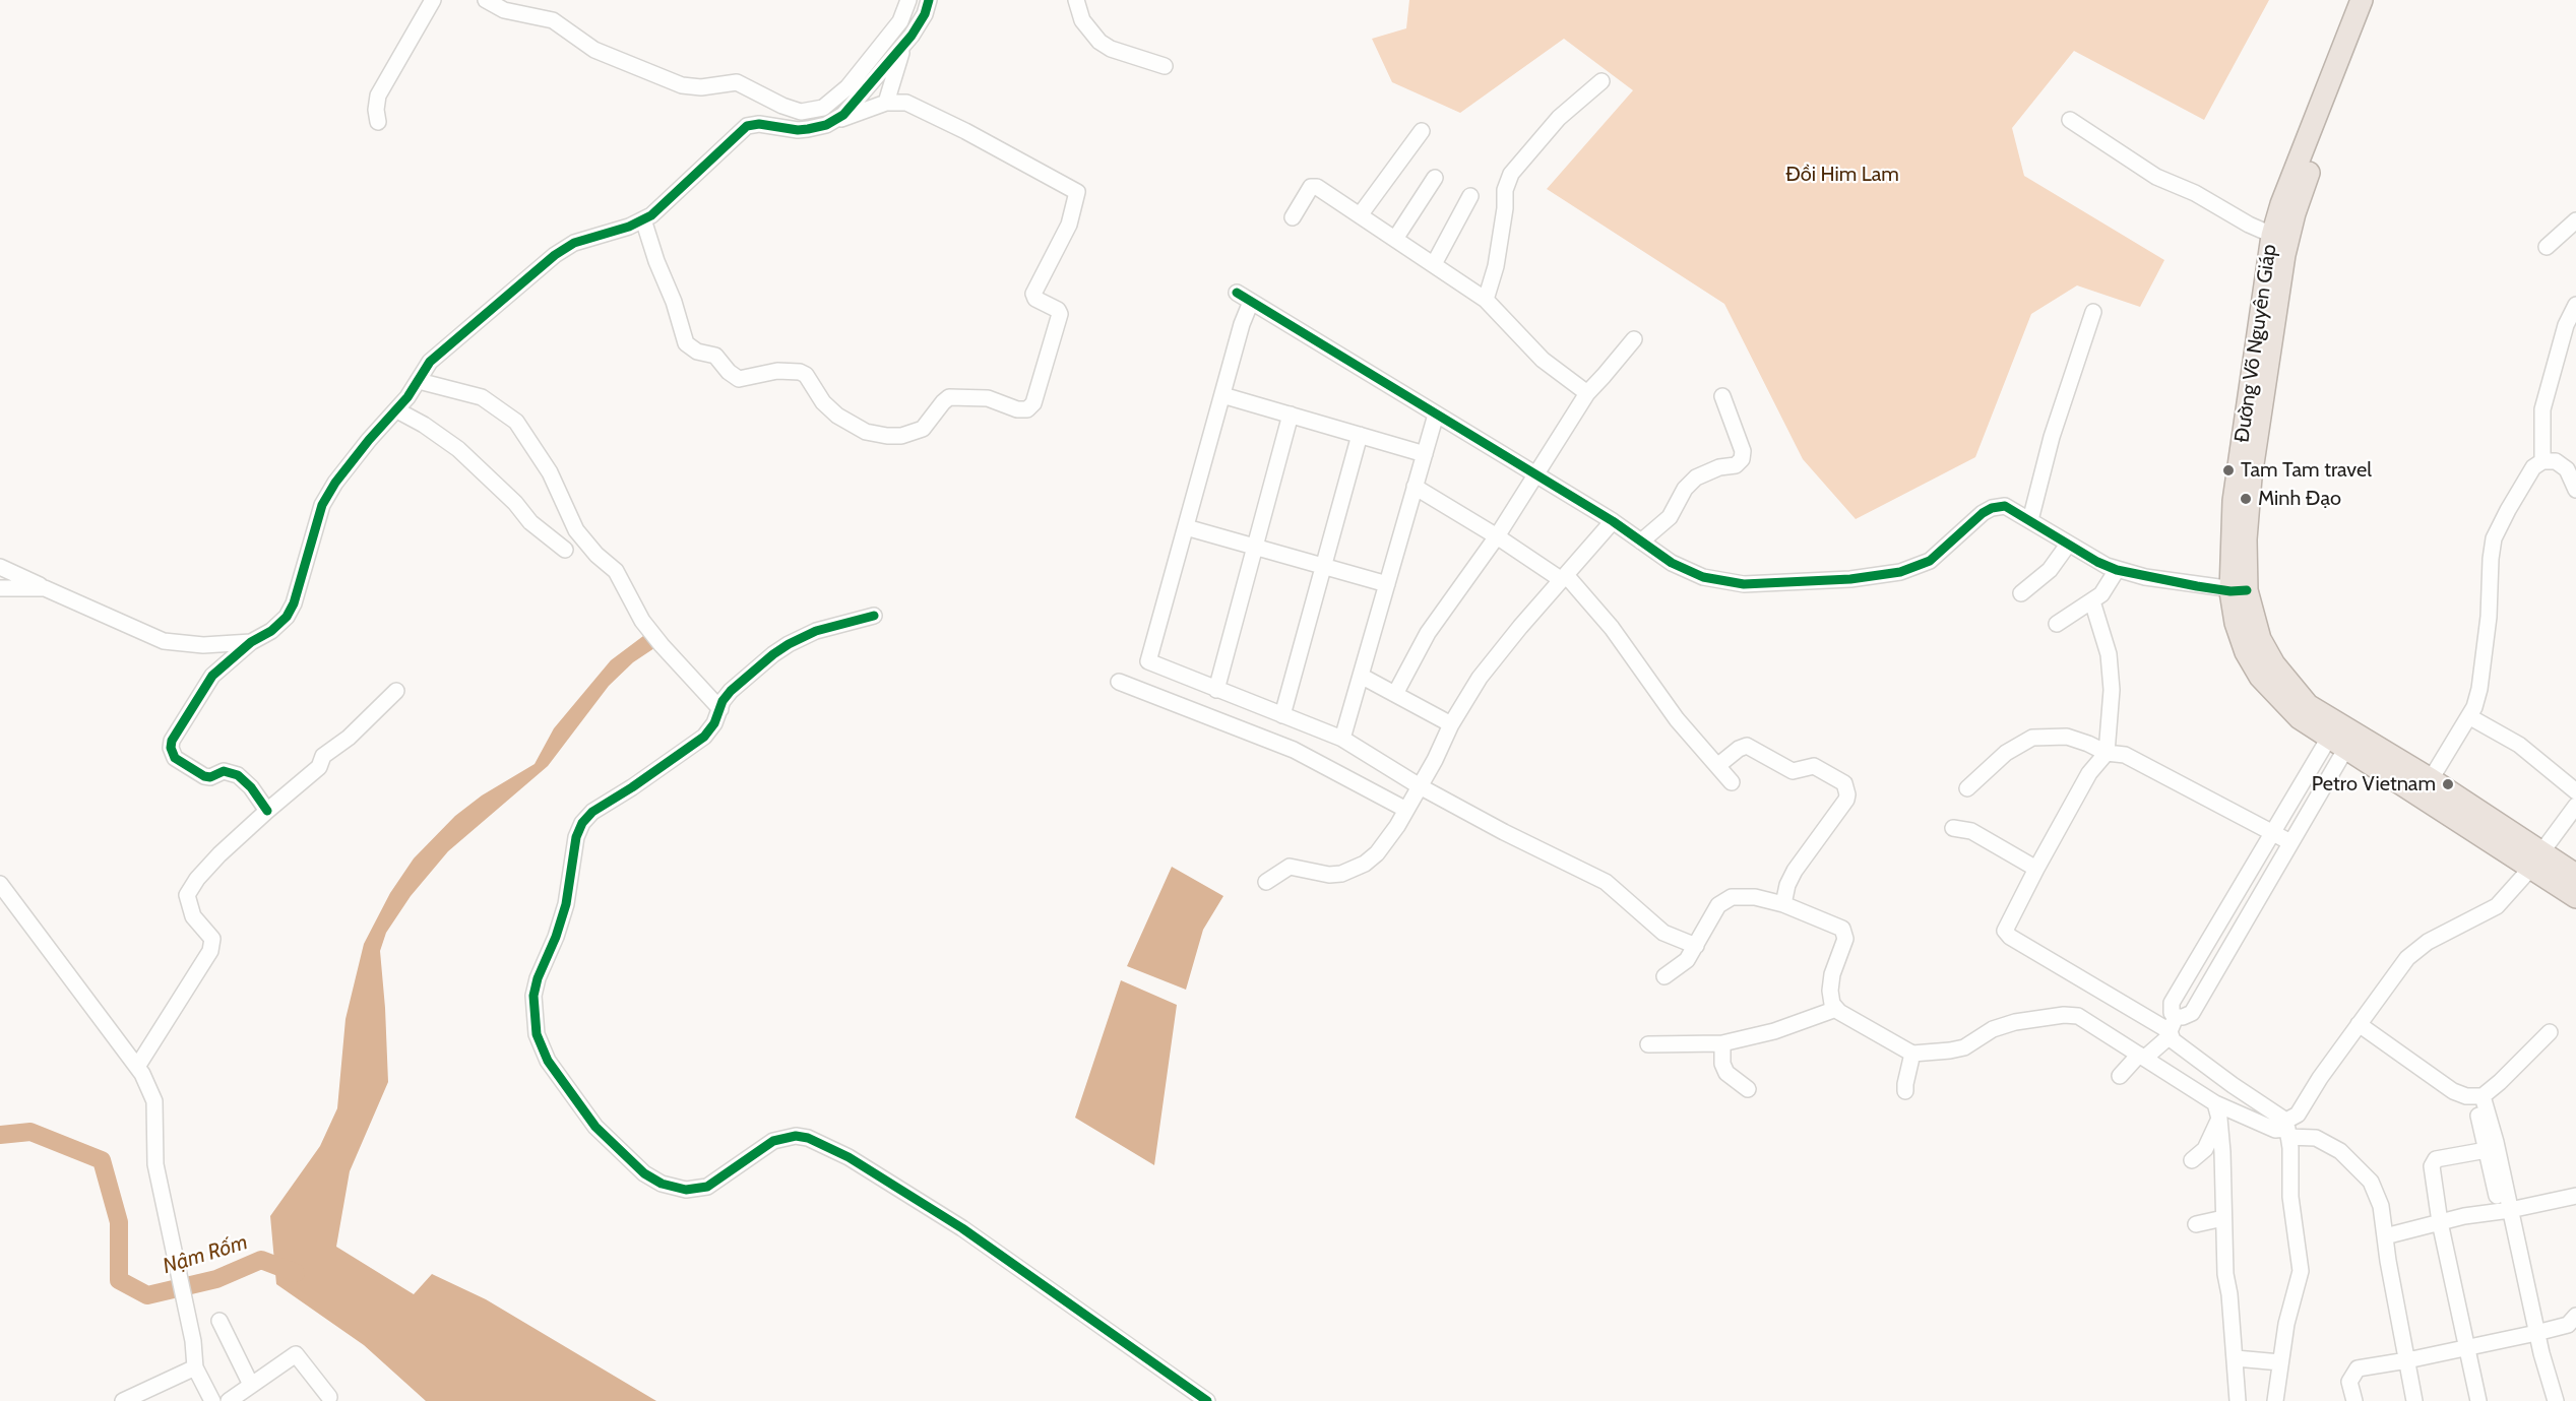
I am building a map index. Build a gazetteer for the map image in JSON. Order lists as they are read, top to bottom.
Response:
{
  "streets": {
    "highway": ["Đường Võ Nguyên Giáp"]
  },
  "water": ["Nậm Rốm"],
  "parks": ["Đồi Him Lam"],
  "places": ["Tam Tam travel", "Minh Đạo", "Petro Vietnam"]
}
